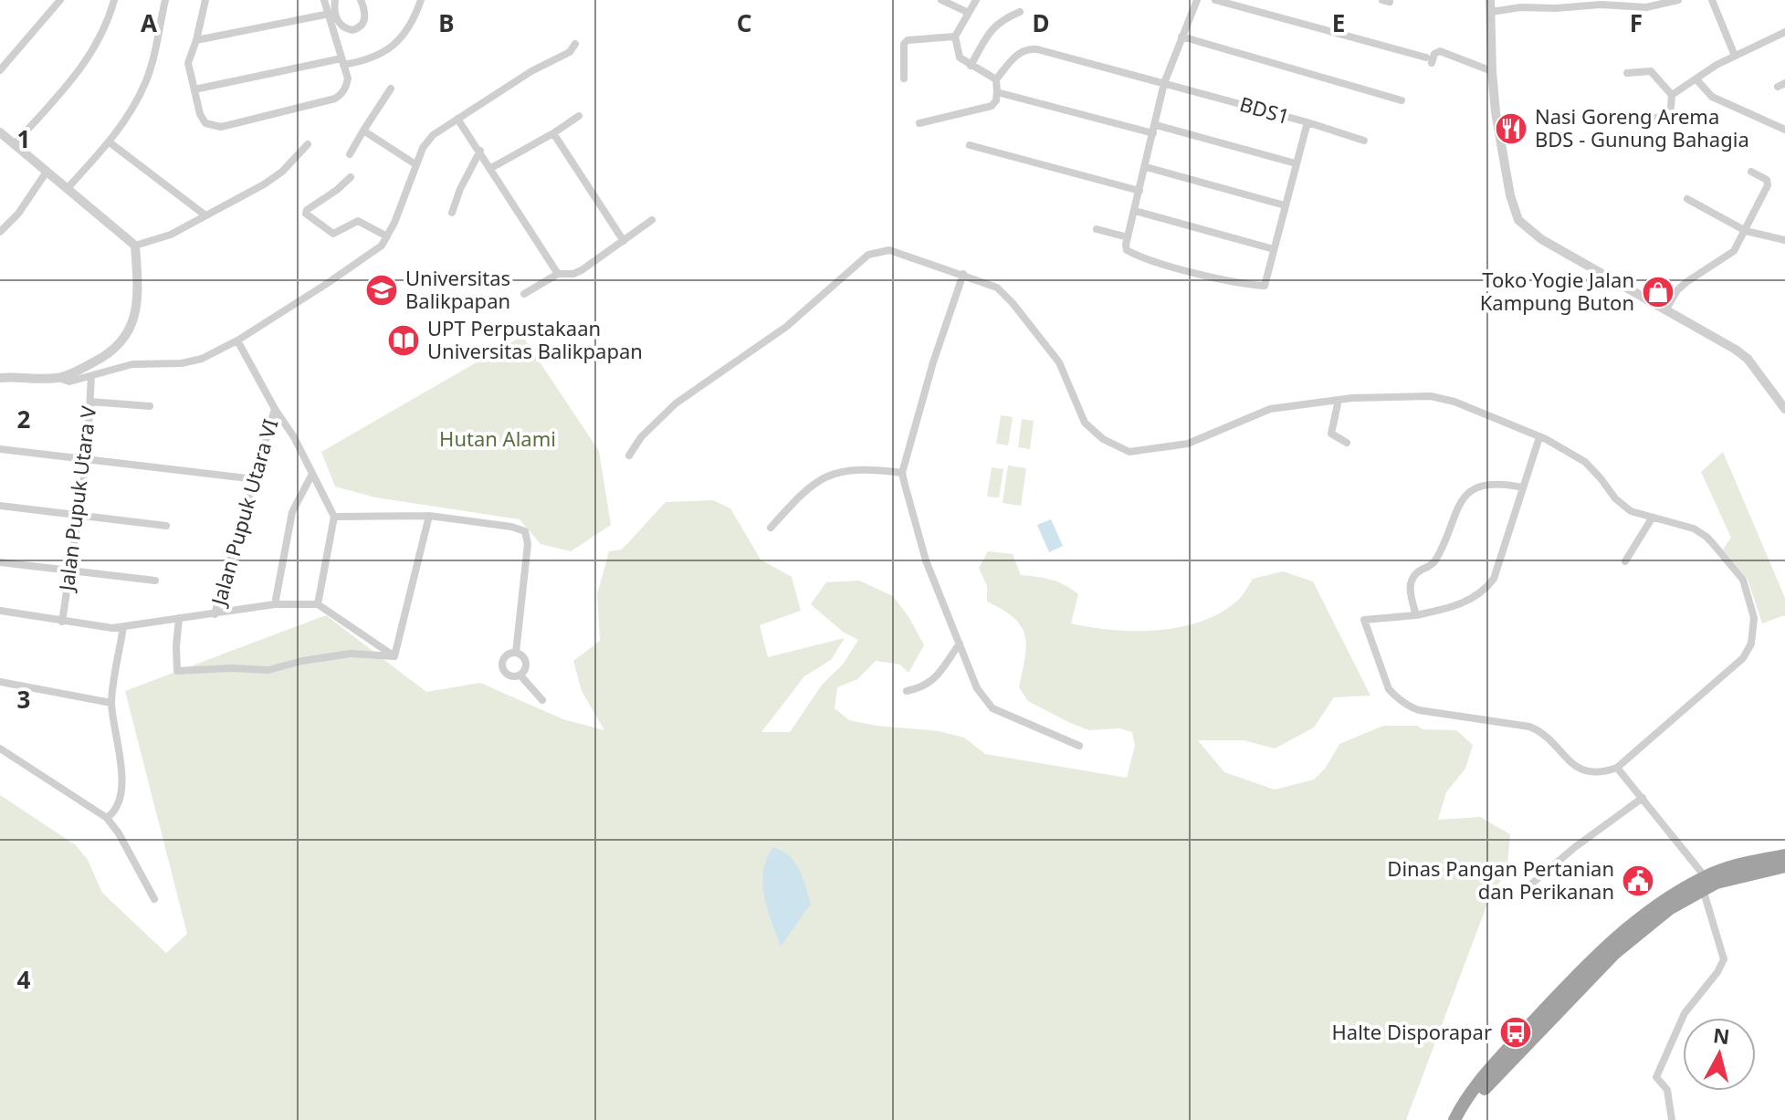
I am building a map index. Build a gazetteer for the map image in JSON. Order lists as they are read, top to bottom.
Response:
{
  "streets": {
    "street": ["BDS1", "Jalan Pupuk Utara V", "Jalan Pupuk Utara VI"]
  },
  "parks": ["Hutan Alami"],
  "places": {
    "restaurant": ["Nasi Goreng Arema BDS - Gunung Bahagia"],
    "school or university": ["Universitas Balikpapan"],
    "shop": ["Toko Yogie Jalan Kampung Buton"],
    "library": ["UPT Perpustakaan Universitas Balikpapan"],
    "public building": ["Dinas Pangan Pertanian dan Perikanan"],
    "bus stop": ["Halte Disporapar"]
  },
  "north": "top",
  "grid": {
    "columns": [
      "A",
      "B",
      "C",
      "D",
      "E",
      "F"
    ],
    "rows": [
      "1",
      "2",
      "3",
      "4"
    ]
  }
}
